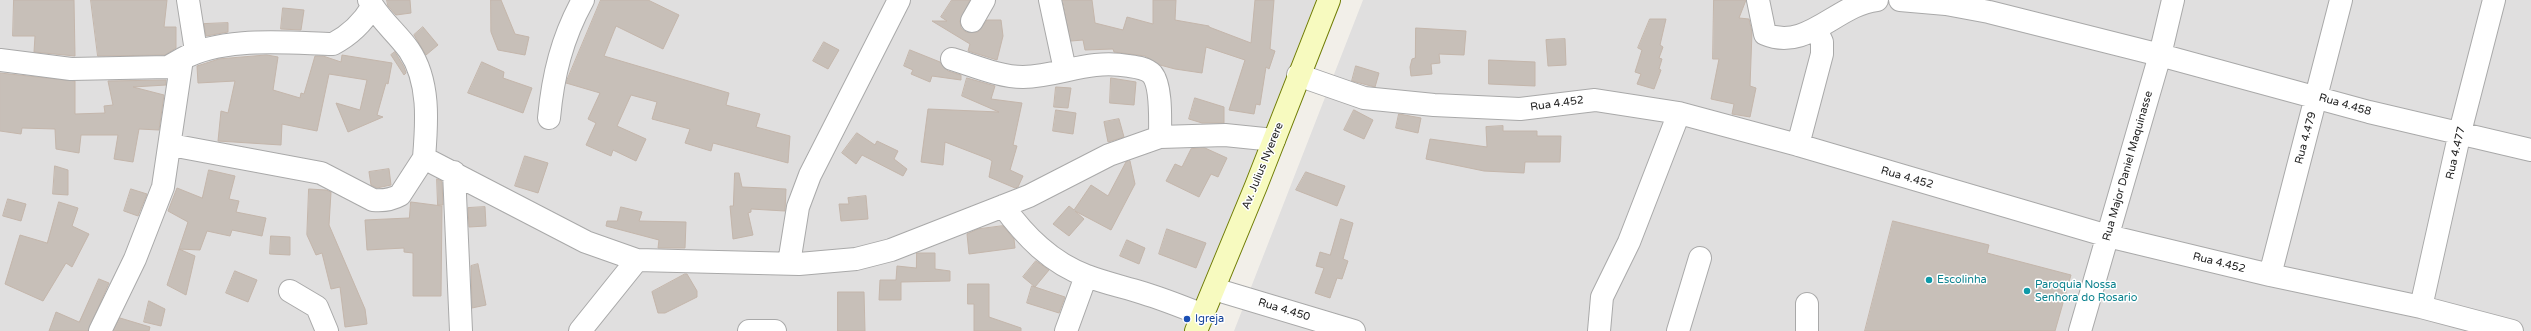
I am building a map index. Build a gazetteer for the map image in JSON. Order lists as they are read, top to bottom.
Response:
{
  "streets": {
    "main road": ["Av. Julius Nyerere"],
    "street": [
      "Rua 4.452",
      "Rua 4.458",
      "Rua 4.479",
      "Rua 4.477",
      "Rua Major Daniel Maquinasse",
      "Rua 4.450"
    ]
  },
  "crossings": [
    ["Rua 4.452", "Rua 4.479"],
    ["Rua 4.452", "Rua 4.477"],
    ["Rua 4.452", "Av. Julius Nyerere"],
    ["Rua 4.452", "Rua Major Daniel Maquinasse"],
    ["Rua 4.458", "Rua 4.479"],
    ["Rua 4.458", "Rua 4.477"],
    ["Rua 4.458", "Rua Major Daniel Maquinasse"],
    ["Av. Julius Nyerere", "Rua 4.450"]
  ],
  "places": ["Escolinha", "Paroquia Nossa Senhora do Rosario", "Igreja"]
}
